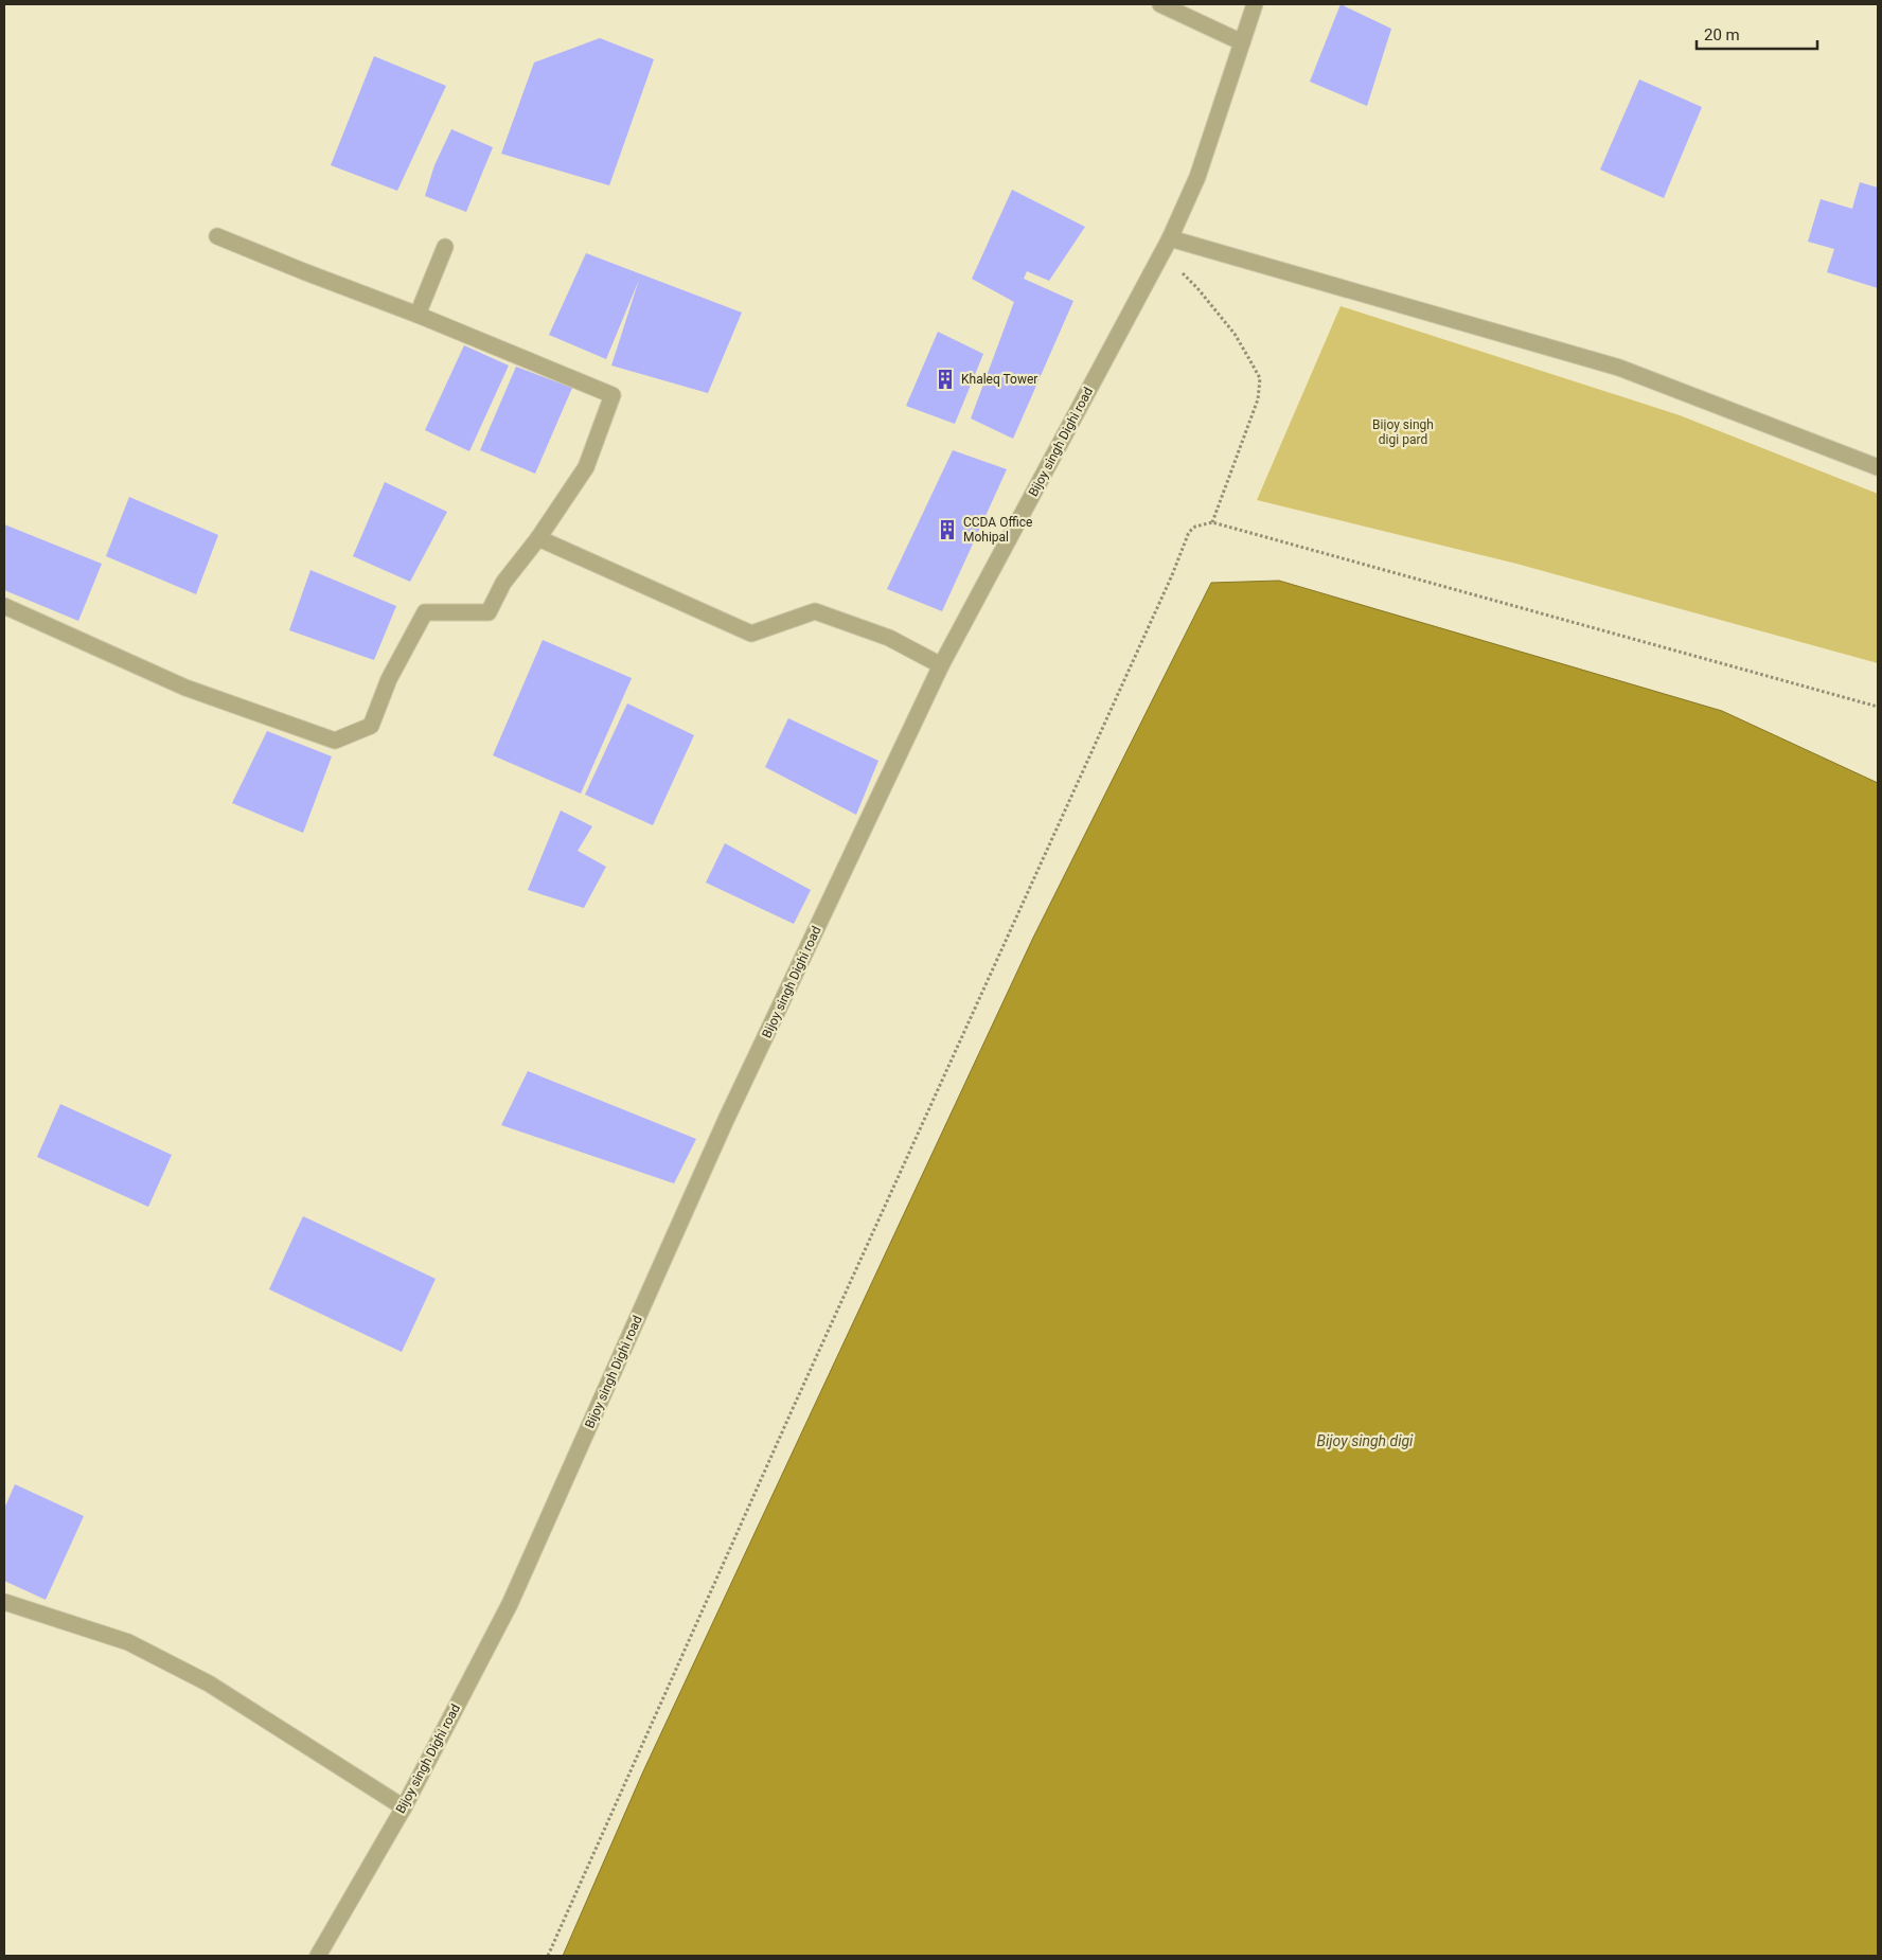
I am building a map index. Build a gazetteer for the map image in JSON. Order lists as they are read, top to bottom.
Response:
{
  "streets": {
    "street": ["Bijoy singh Dighi road"]
  },
  "water": ["Bijoy singh digi"],
  "parks": ["Bijoy singh digi pard"],
  "places": {
    "building": ["Khaleq Tower", "CCDA Office Mohipal"]
  },
  "scale_bar": "20 m"
}
